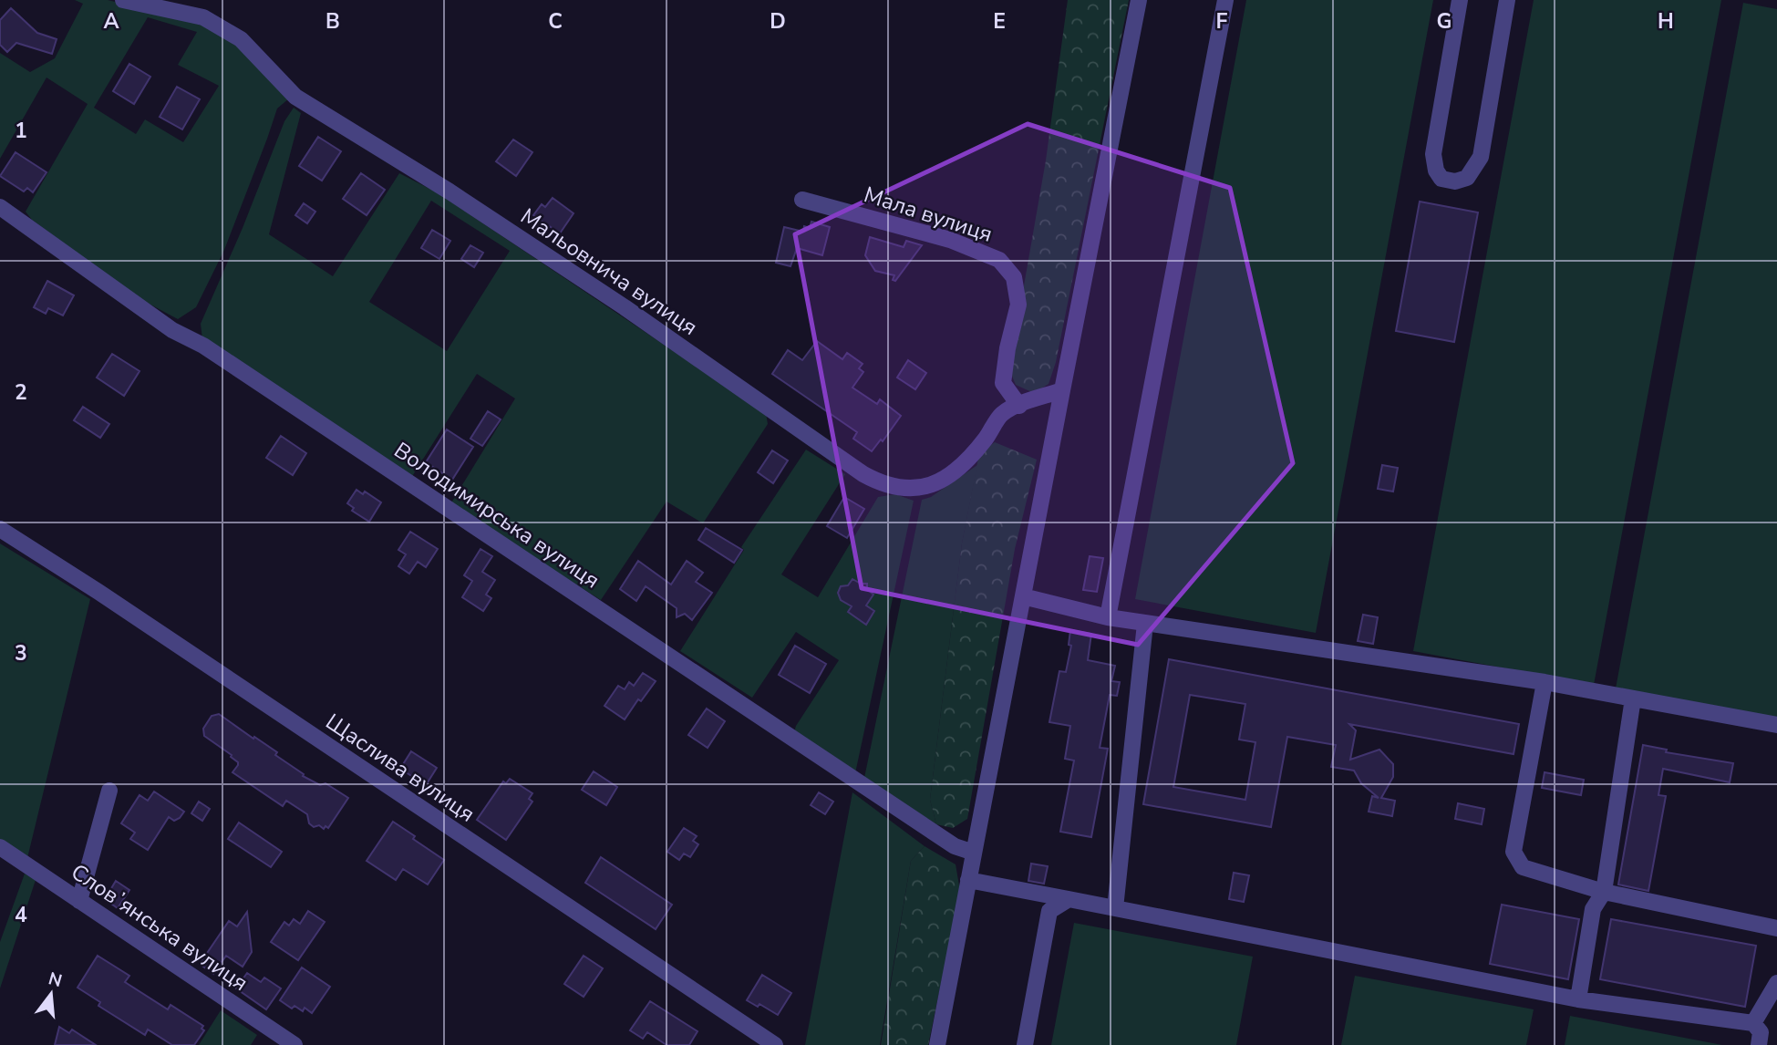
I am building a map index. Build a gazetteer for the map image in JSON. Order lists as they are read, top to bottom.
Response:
{
  "streets": {
    "street": [
      "Мала вулиця",
      "Мальовнича вулиця",
      "Володимирська вулиця",
      "Щаслива вулиця",
      "Словʼянська вулиця"
    ]
  },
  "crossings": [
    ["Мала вулиця", "Мальовнича вулиця"]
  ],
  "north": "top",
  "grid": {
    "columns": [
      "A",
      "B",
      "C",
      "D",
      "E",
      "F",
      "G",
      "H"
    ],
    "rows": [
      "1",
      "2",
      "3",
      "4"
    ]
  }
}
